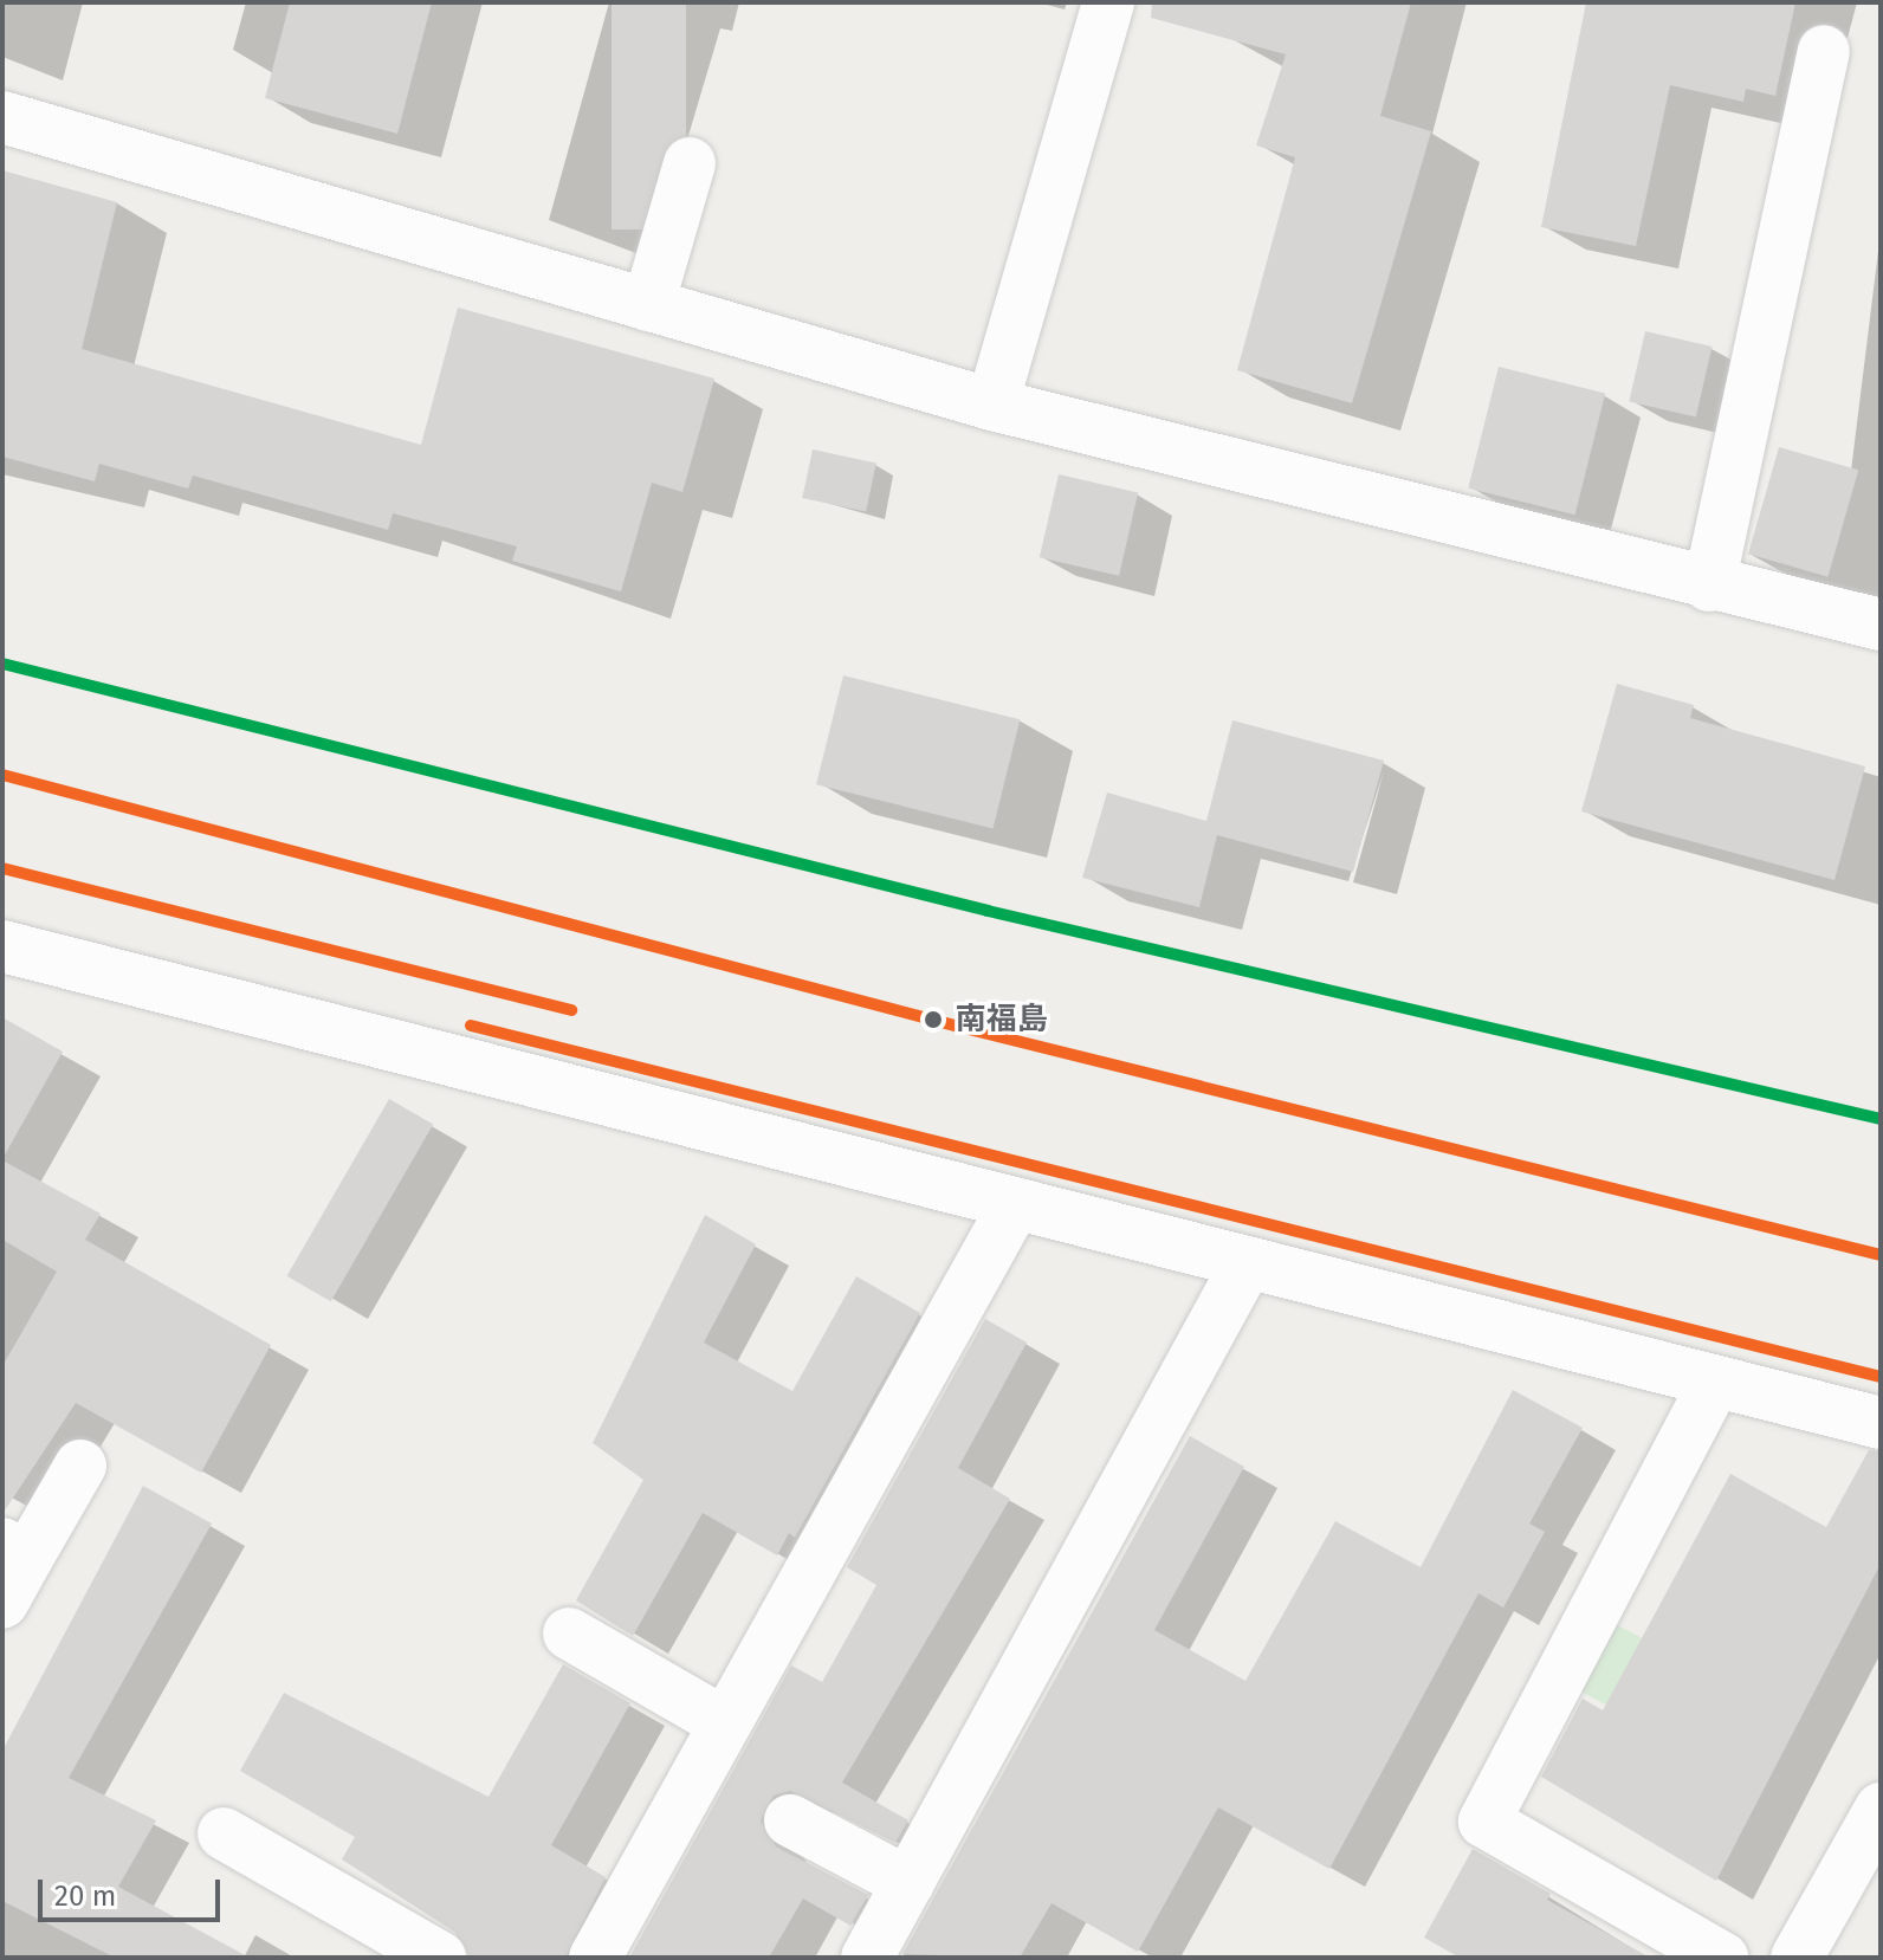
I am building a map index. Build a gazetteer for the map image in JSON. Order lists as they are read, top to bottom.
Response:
{
  "places": ["南福島"],
  "scale_bar": "20 m"
}
